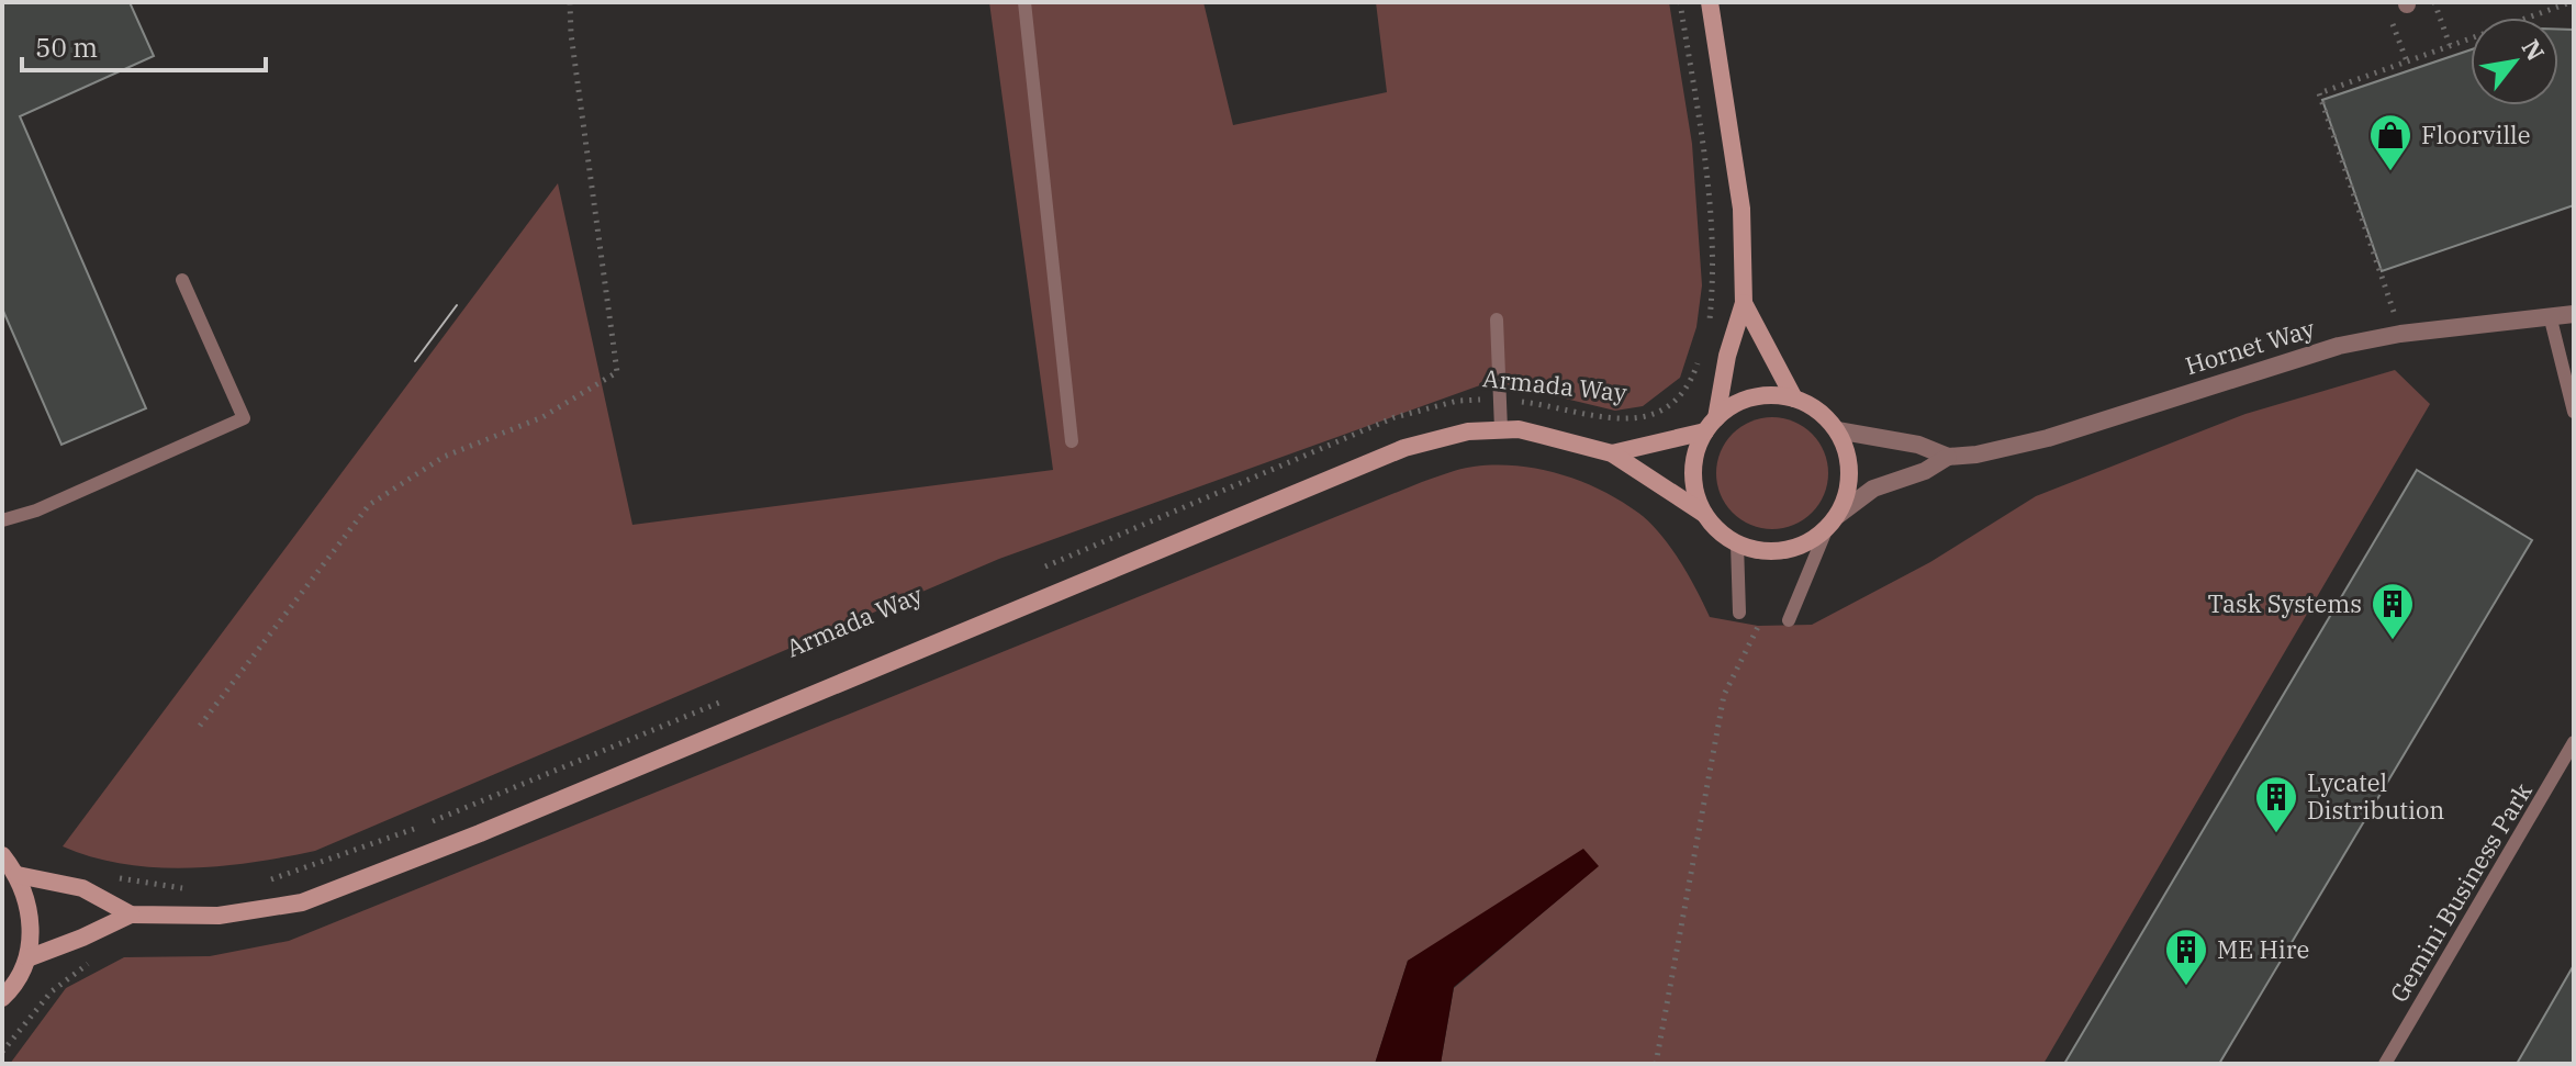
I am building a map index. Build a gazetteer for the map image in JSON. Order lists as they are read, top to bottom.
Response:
{
  "streets": {
    "street": ["Hornet Way", "Armada Way"],
    "lane": ["Gemini Business Park"]
  },
  "crossings": [
    ["Hornet Way", "Armada Way"]
  ],
  "places": {
    "shop": ["Floorville"],
    "building": ["Task Systems", "Lycatel Distribution", "ME Hire"]
  },
  "scale_bar": "50 m",
  "north": "top right"
}
